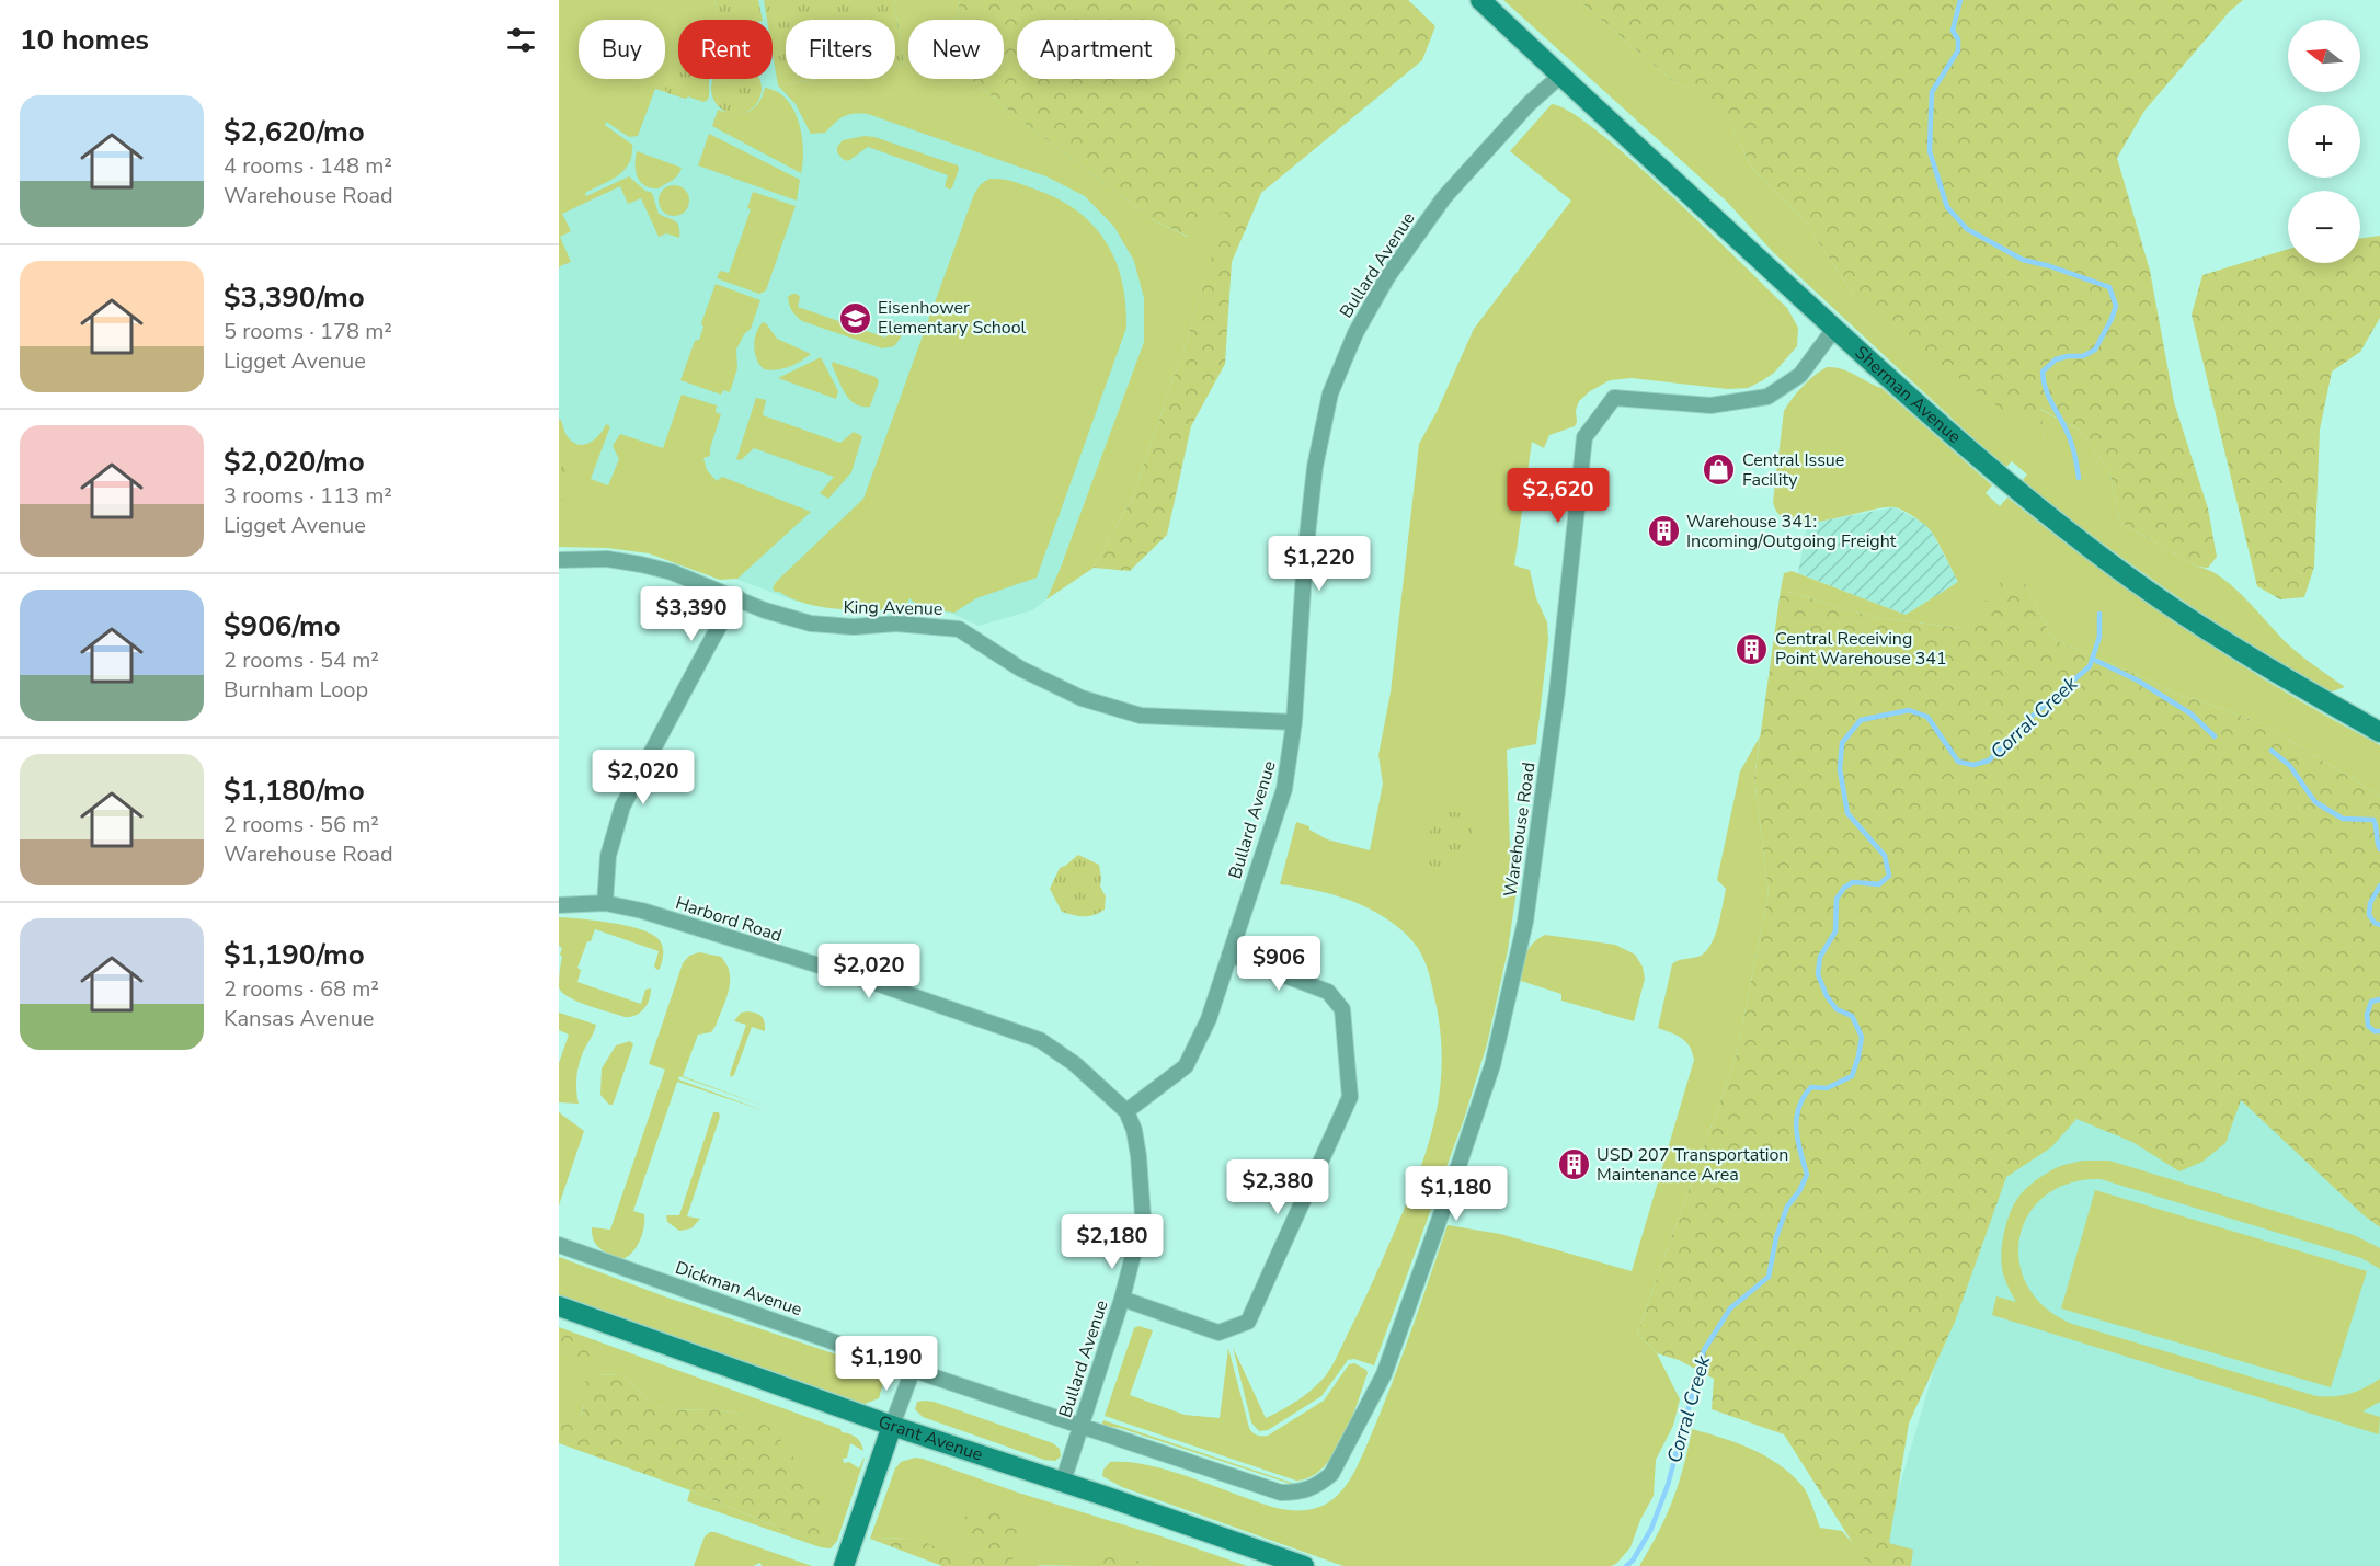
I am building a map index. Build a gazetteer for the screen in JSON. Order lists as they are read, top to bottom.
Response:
{
  "streets": {
    "street": [
      "Bullard Avenue",
      "Sherman Avenue",
      "King Avenue",
      "Warehouse Road",
      "Harbord Road",
      "Dickman Avenue",
      "Grant Avenue"
    ]
  },
  "crossings": [
    ["Bullard Avenue", "Sherman Avenue"],
    ["Bullard Avenue", "King Avenue"],
    ["Bullard Avenue", "Harbord Road"],
    ["Bullard Avenue", "Dickman Avenue"],
    ["Bullard Avenue", "Grant Avenue"],
    ["Sherman Avenue", "Warehouse Road"],
    ["Warehouse Road", "Dickman Avenue"]
  ],
  "water": ["Corral Creek"],
  "places": {
    "school or university": ["Eisenhower Elementary School"],
    "shop": ["Central Issue Facility"],
    "building": ["Warehouse 341: Incoming/Outgoing Freight", "Central Receiving Point Warehouse 341", "USD 207 Transportation Maintenance Area"]
  },
  "north": "left",
  "page": {
    "heading": "10 homes",
    "map_buttons": ["+", "−"],
    "chip": [
      "Buy",
      "Rent",
      "Filters",
      "New",
      "Apartment"
    ],
    "list": [
      {
        "name": "$2,620/mo",
        "note": "4 rooms · 148 m² · Warehouse Road"
      },
      {
        "name": "$3,390/mo",
        "note": "5 rooms · 178 m² · Ligget Avenue"
      },
      {
        "name": "$2,020/mo",
        "note": "3 rooms · 113 m² · Ligget Avenue"
      },
      {
        "name": "$906/mo",
        "note": "2 rooms · 54 m² · Burnham Loop"
      },
      {
        "name": "$1,180/mo",
        "note": "2 rooms · 56 m² · Warehouse Road"
      },
      {
        "name": "$1,190/mo",
        "note": "2 rooms · 68 m² · Kansas Avenue"
      }
    ],
    "price": [
      "$2,620",
      "$1,220",
      "$3,390",
      "$2,020",
      "$906",
      "$2,020",
      "$2,380",
      "$1,180",
      "$2,180",
      "$1,190"
    ]
  }
}
